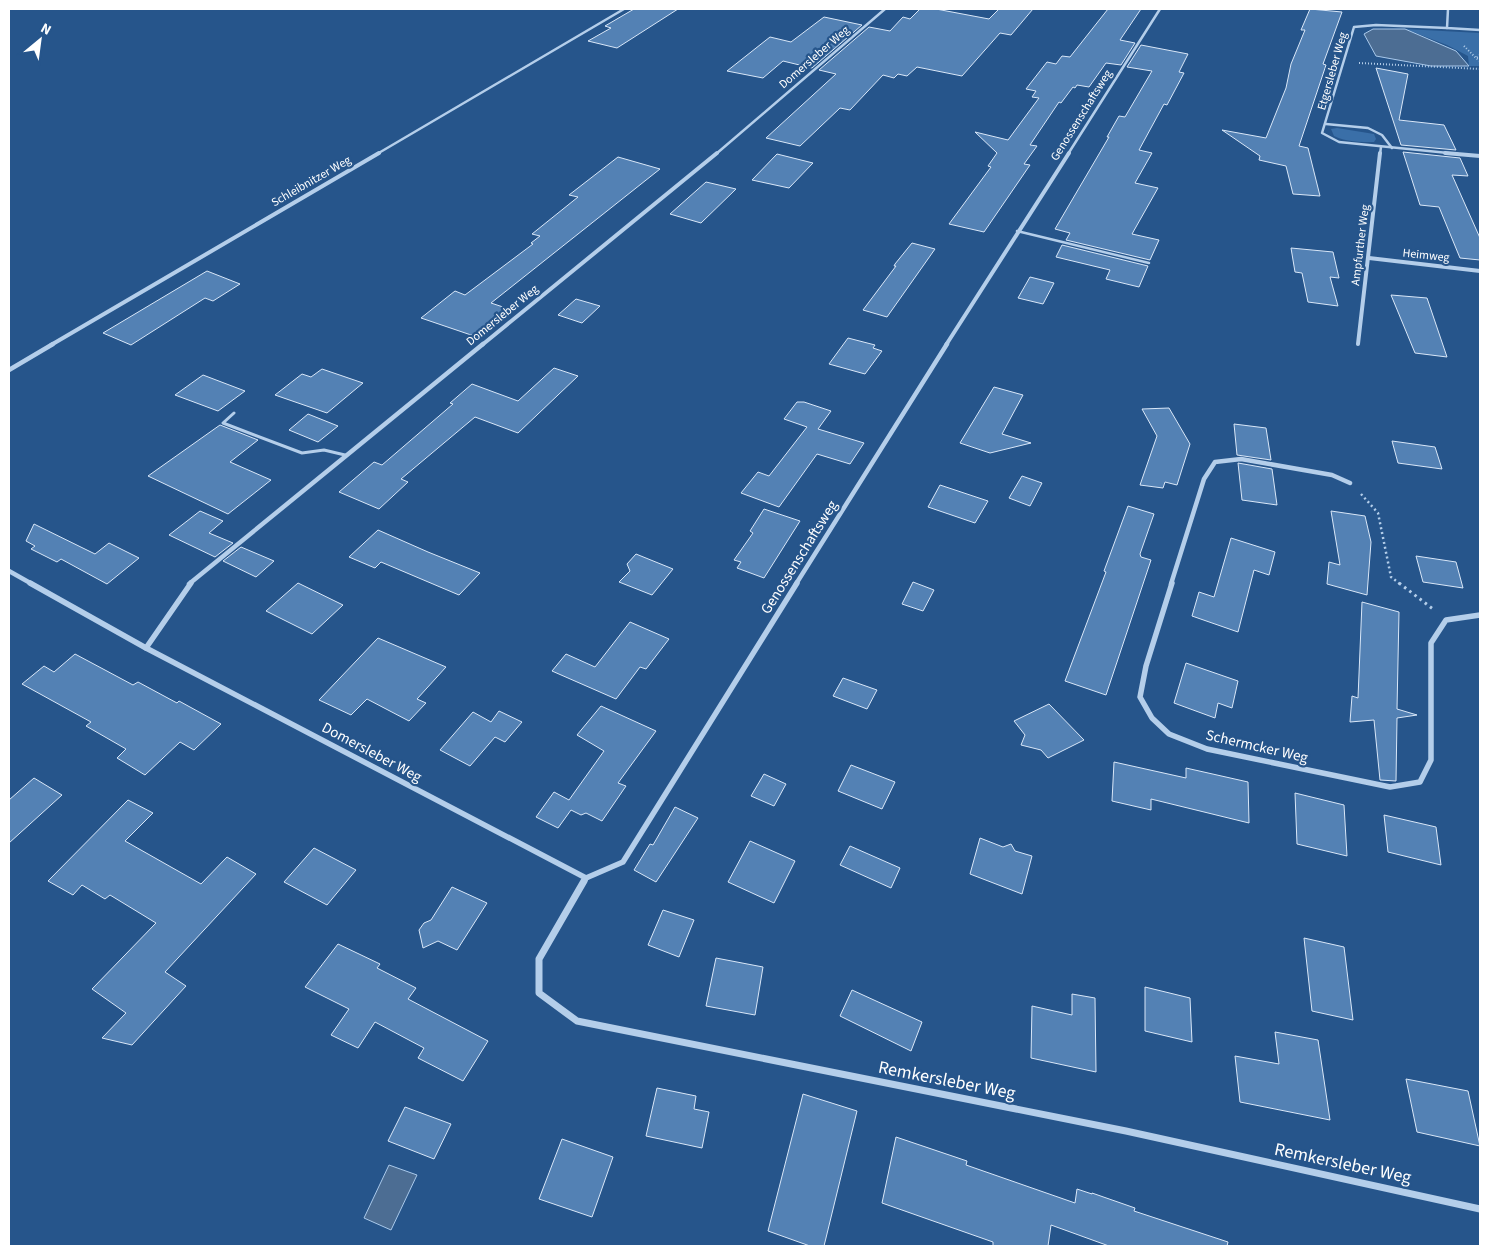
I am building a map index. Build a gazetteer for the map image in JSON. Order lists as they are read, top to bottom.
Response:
{
  "streets": {
    "street": [
      "Domersleber Weg",
      "Etgersleber Weg",
      "Genossenschaftsweg",
      "Schleibnitzer Weg",
      "Ampfurther Weg",
      "Heimweg",
      "Schermcker Weg",
      "Remkersleber Weg"
    ]
  },
  "crossings": [
    ["Domersleber Weg", "Genossenschaftsweg"],
    ["Domersleber Weg", "Remkersleber Weg"],
    ["Etgersleber Weg", "Ampfurther Weg"],
    ["Genossenschaftsweg", "Remkersleber Weg"],
    ["Ampfurther Weg", "Heimweg"]
  ],
  "north": "top right"
}
